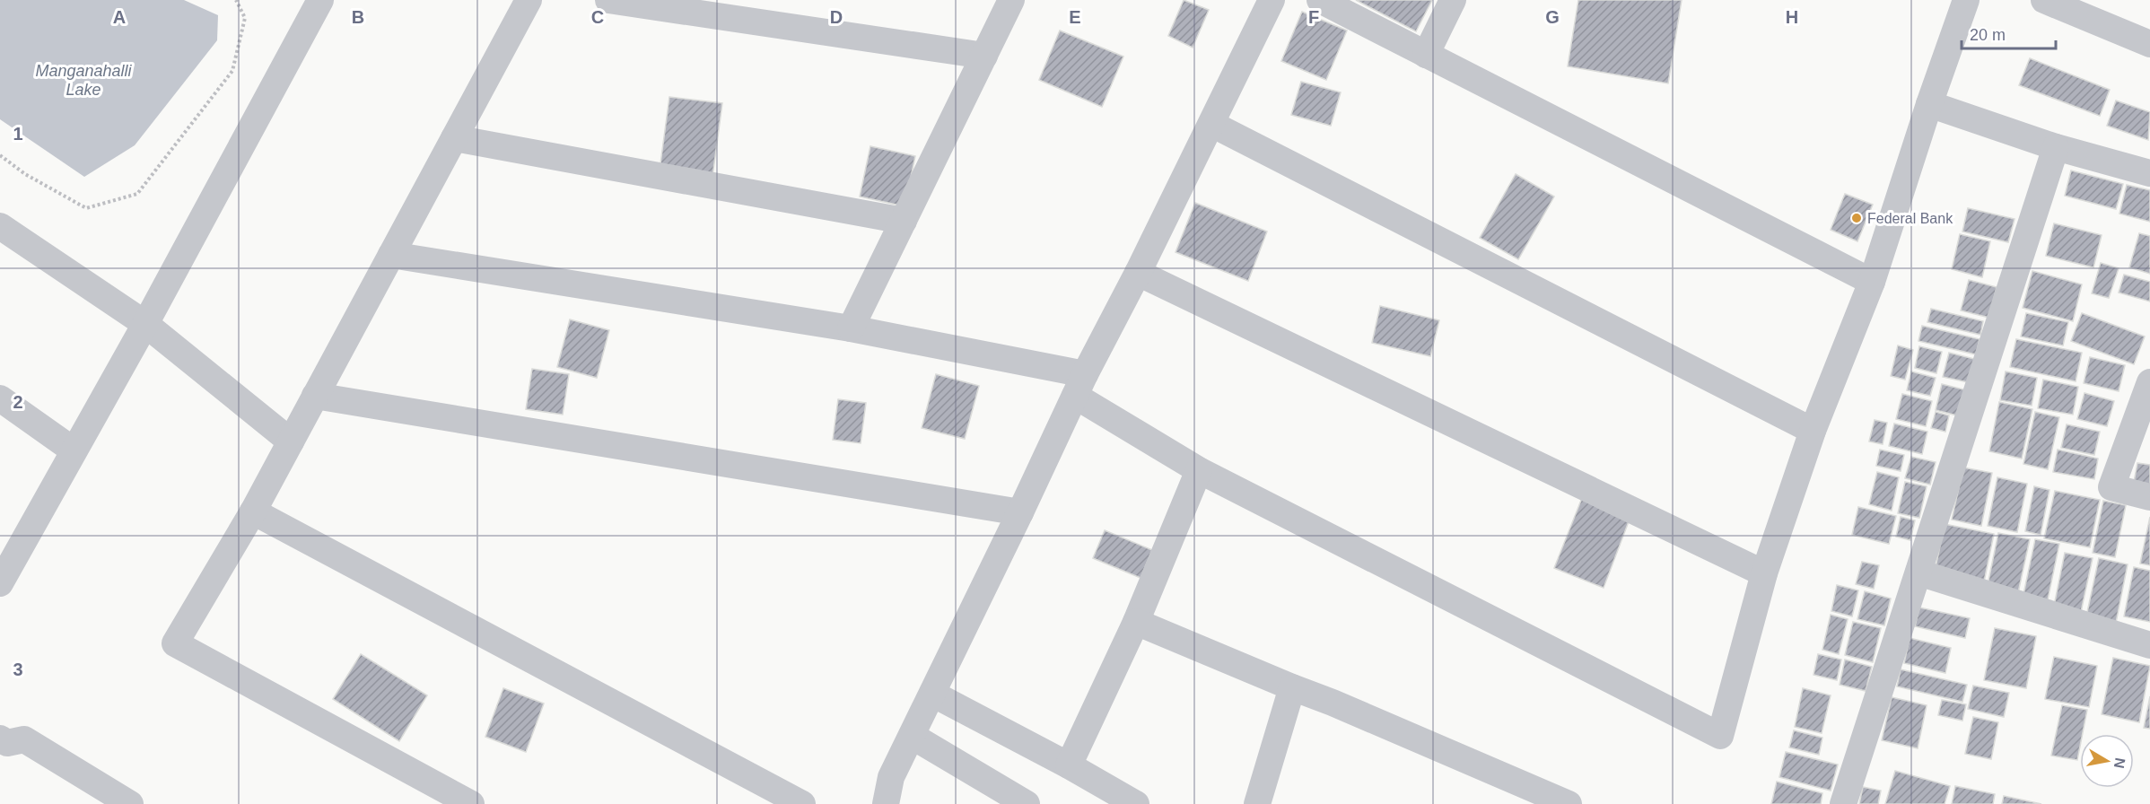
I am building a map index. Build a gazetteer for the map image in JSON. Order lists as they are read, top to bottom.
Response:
{
  "water": ["Manganahalli Lake"],
  "places": ["Federal Bank"],
  "scale_bar": "20 m",
  "north": "right",
  "grid": {
    "columns": [
      "A",
      "B",
      "C",
      "D",
      "E",
      "F",
      "G",
      "H"
    ],
    "rows": ["1", "2", "3"]
  }
}
